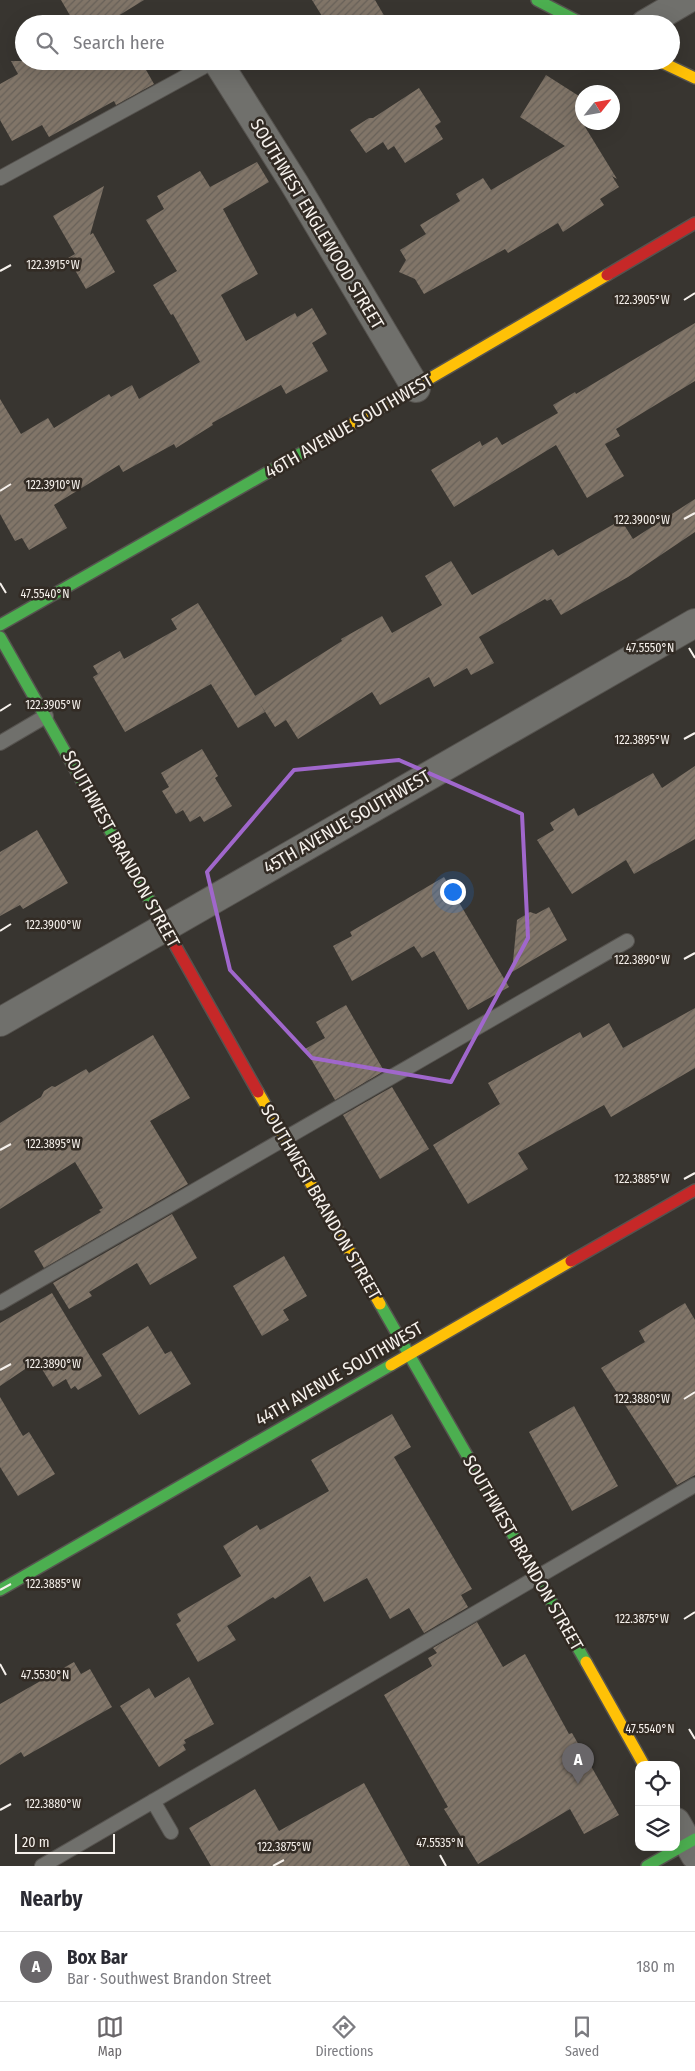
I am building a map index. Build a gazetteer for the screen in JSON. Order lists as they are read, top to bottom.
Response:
{
  "streets": {
    "street": [
      "SOUTHWEST ENGLEWOOD STREET",
      "46TH AVENUE SOUTHWEST",
      "45TH AVENUE SOUTHWEST",
      "SOUTHWEST BRANDON STREET",
      "44TH AVENUE SOUTHWEST"
    ]
  },
  "crossings": [
    ["SOUTHWEST ENGLEWOOD STREET", "46TH AVENUE SOUTHWEST"],
    ["45TH AVENUE SOUTHWEST", "SOUTHWEST BRANDON STREET"],
    ["SOUTHWEST BRANDON STREET", "44TH AVENUE SOUTHWEST"]
  ],
  "scale_bar": "20 m",
  "north": "top right",
  "page": {
    "search": "Search here",
    "pins": "A",
    "scale": "20 m",
    "heading": "Nearby",
    "list": [
      {
        "mark": "A",
        "name": "Box Bar",
        "note": "Bar · Southwest Brandon Street",
        "value": "180 m"
      }
    ],
    "nav": ["Map", "Directions", "Saved"]
  },
  "coordinates": [
    "122.3915°W",
    "122.3905°W",
    "122.3910°W",
    "122.3900°W",
    "47.5540°N",
    "47.5550°N",
    "122.3895°W",
    "122.3890°W",
    "122.3885°W",
    "122.3880°W",
    "122.3875°W",
    "47.5530°N",
    "47.5535°N"
  ]
}
